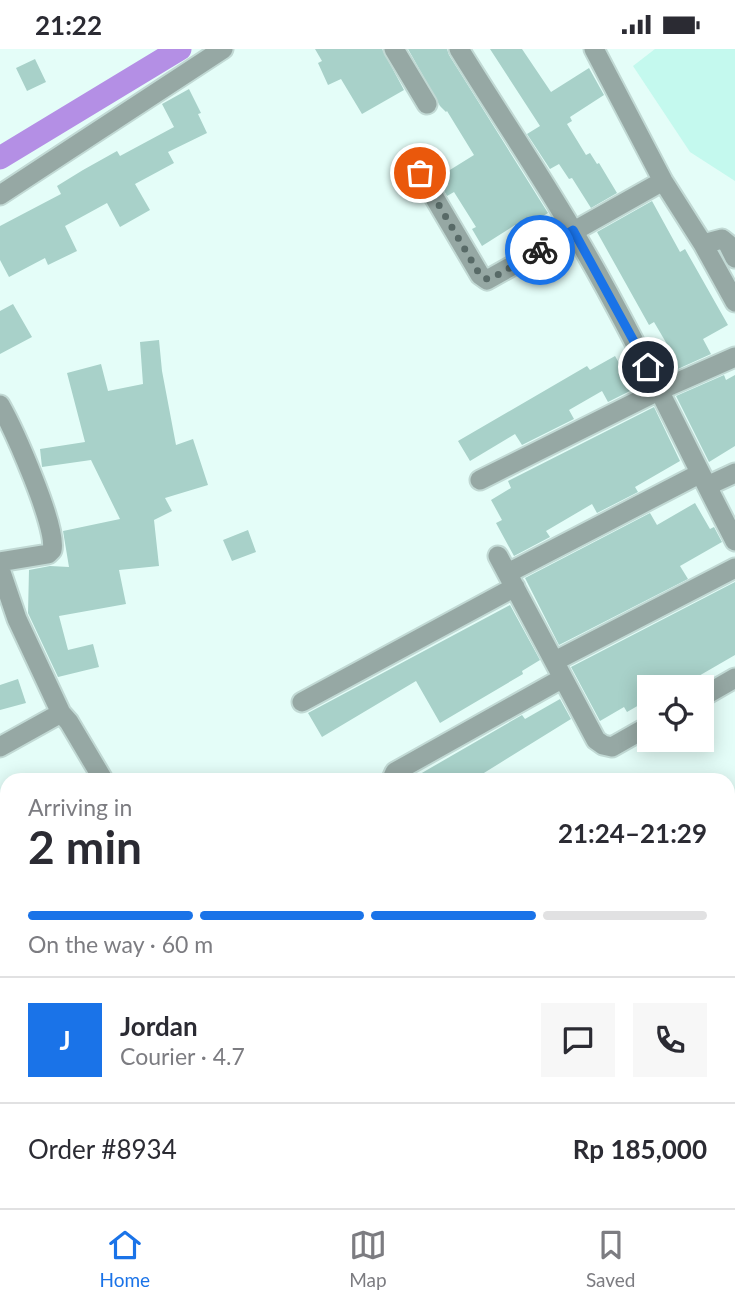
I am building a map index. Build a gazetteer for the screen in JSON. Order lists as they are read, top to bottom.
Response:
{
  "page": {
    "status": "21:22",
    "heading": ["2 min", "Arriving in", "21:24–21:29"],
    "panel": [
      "Jordan",
      "Courier · 4.7",
      "Order #8934",
      "Rp 185,000"
    ],
    "bar": "On the way · 60 m",
    "round": "J",
    "tabs": ["Home", "Map", "Saved"]
  }
}
